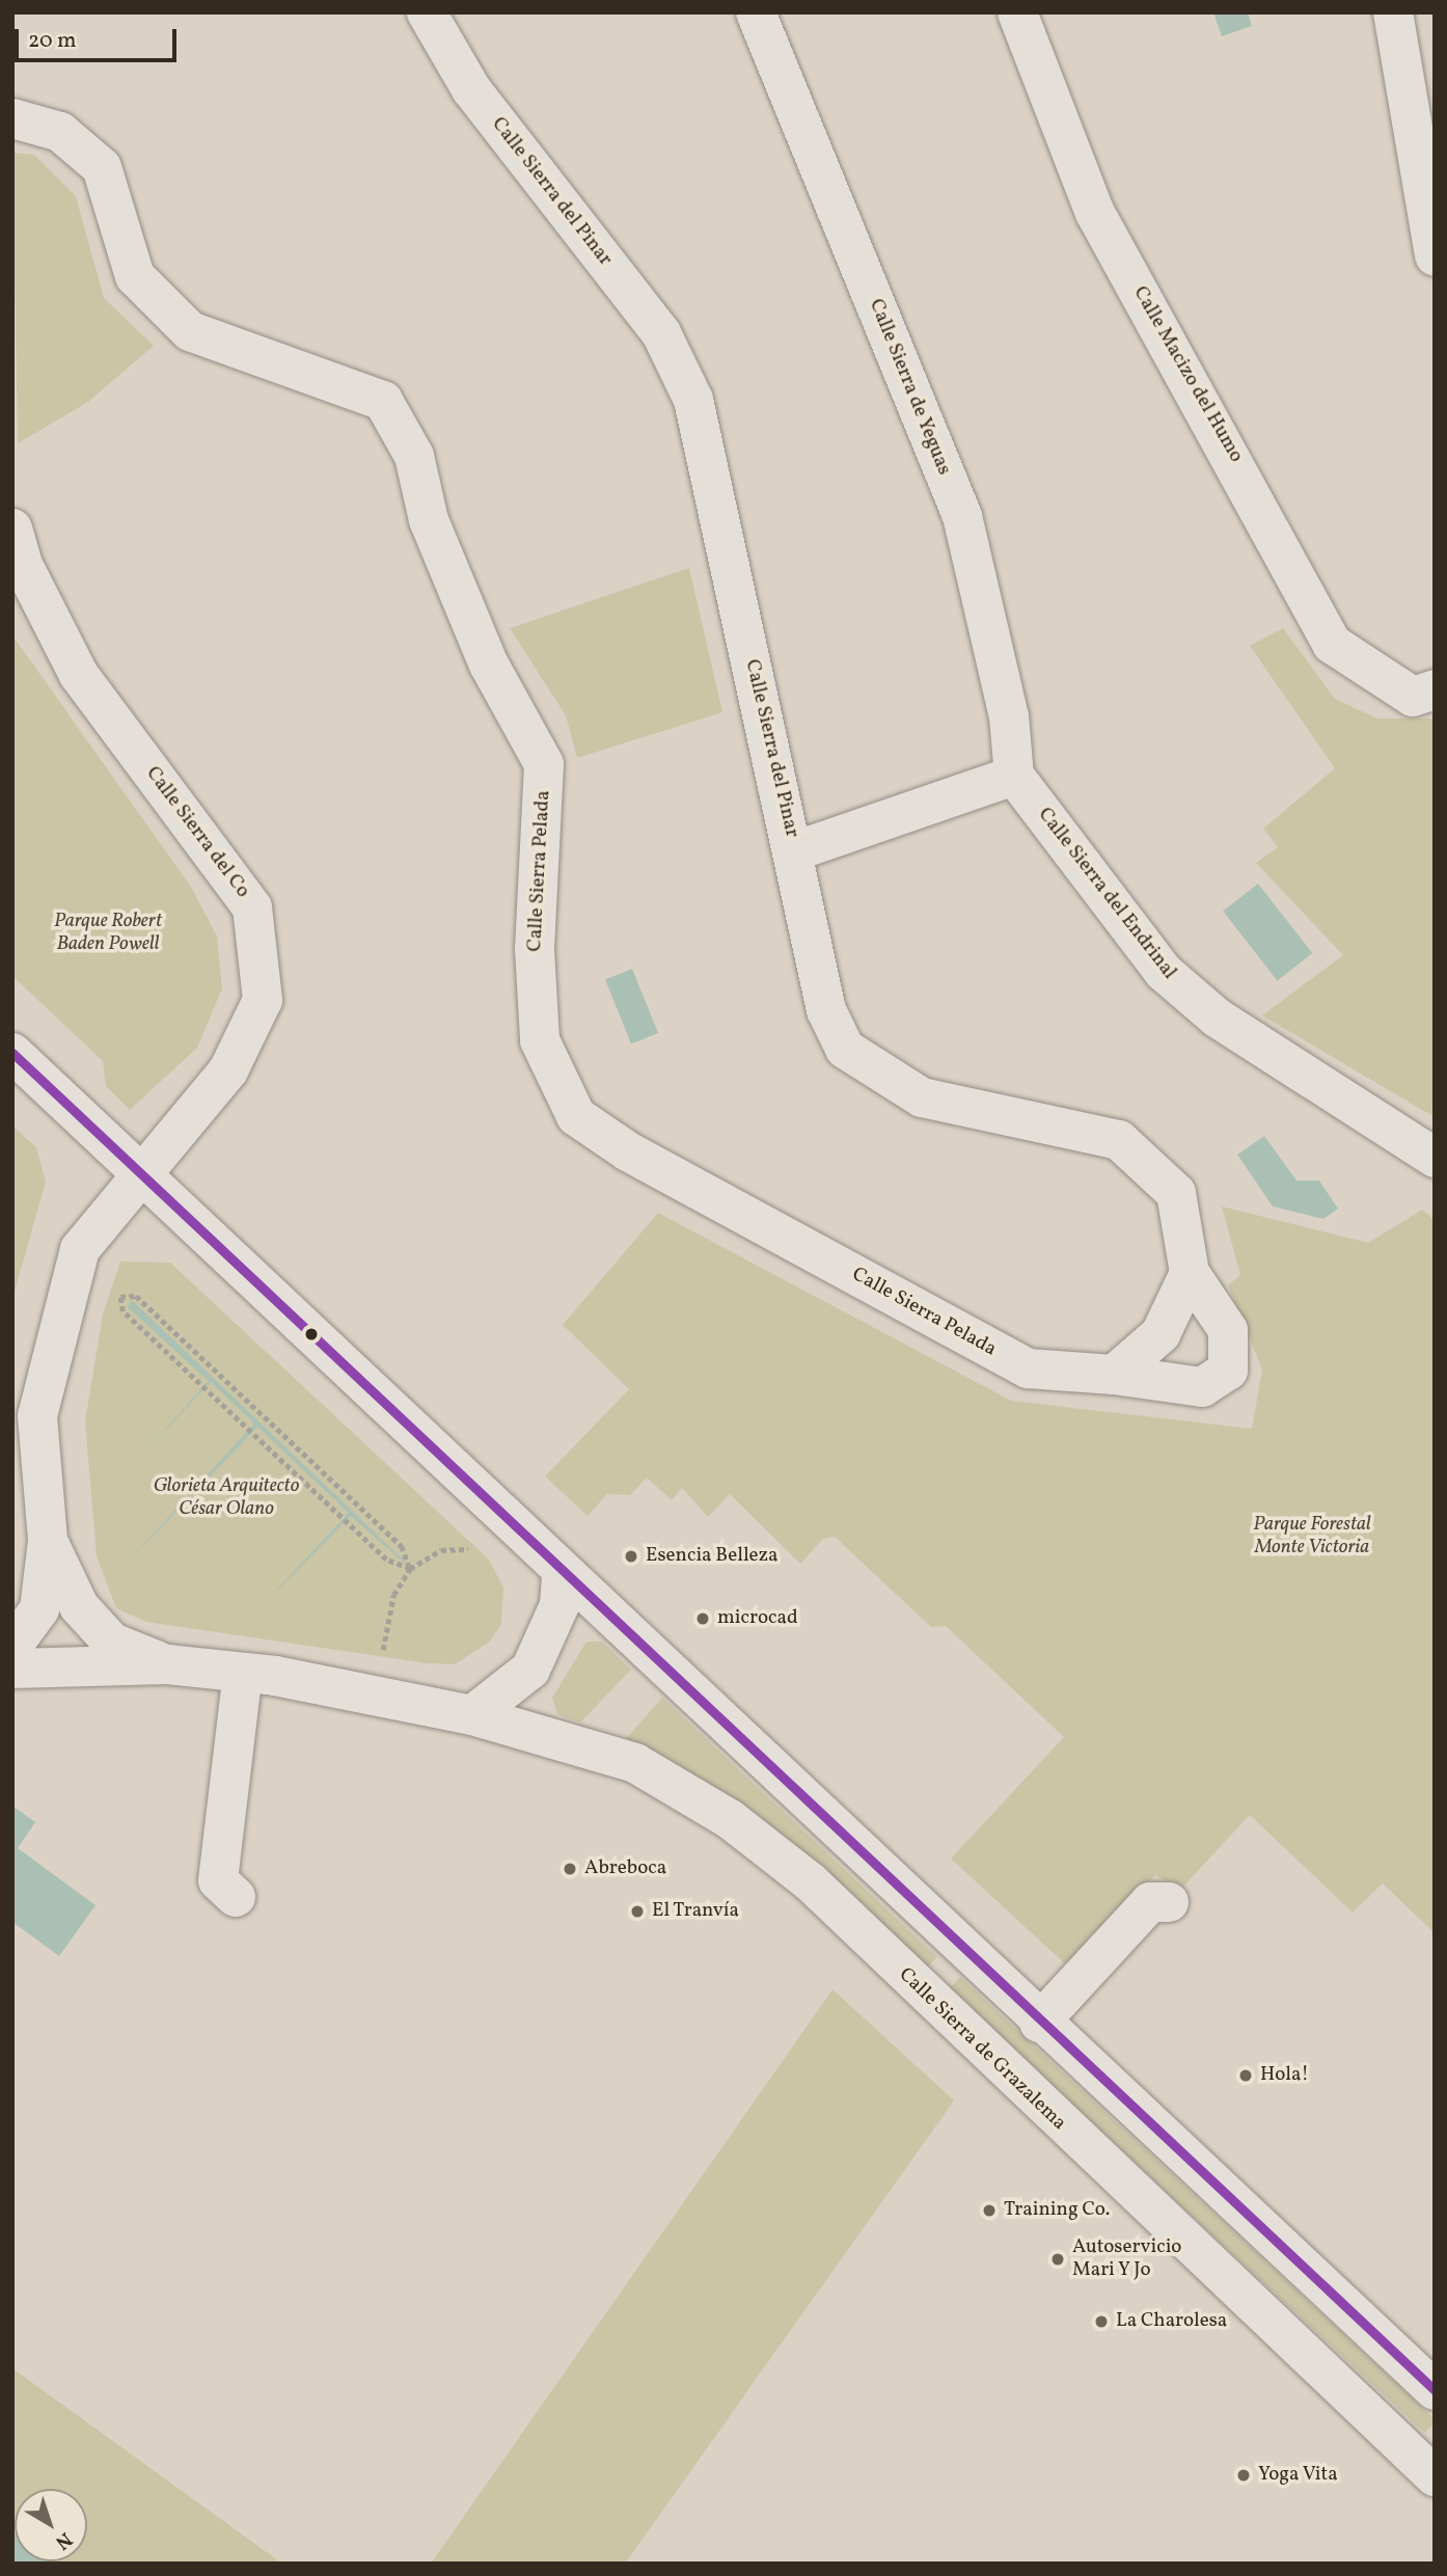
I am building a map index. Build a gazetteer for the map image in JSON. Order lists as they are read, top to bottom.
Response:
{
  "streets": {
    "street": [
      "Calle Sierra del Pinar",
      "Calle Macizo del Humo",
      "Calle Sierra de Yeguas",
      "Calle Sierra del Co",
      "Calle Sierra Pelada",
      "Calle Sierra del Endrinal",
      "Calle Sierra de Grazalema"
    ]
  },
  "crossings": [
    ["Calle Sierra del Pinar", "Calle Sierra Pelada"],
    ["Calle Sierra de Yeguas", "Calle Sierra del Endrinal"],
    ["Calle Sierra del Co", "Calle Sierra de Grazalema"]
  ],
  "parks": ["Parque Robert Baden Powell", "Glorieta Arquitecto César Olano", "Parque Forestal Monte Victoria"],
  "places": [
    "Esencia Belleza",
    "microcad",
    "Abreboca",
    "El Tranvía",
    "Hola!",
    "Training Co.",
    "Autoservicio Mari Y Jo",
    "La Charolesa",
    "Yoga Vita"
  ],
  "scale_bar": "20 m",
  "north": "bottom right"
}
